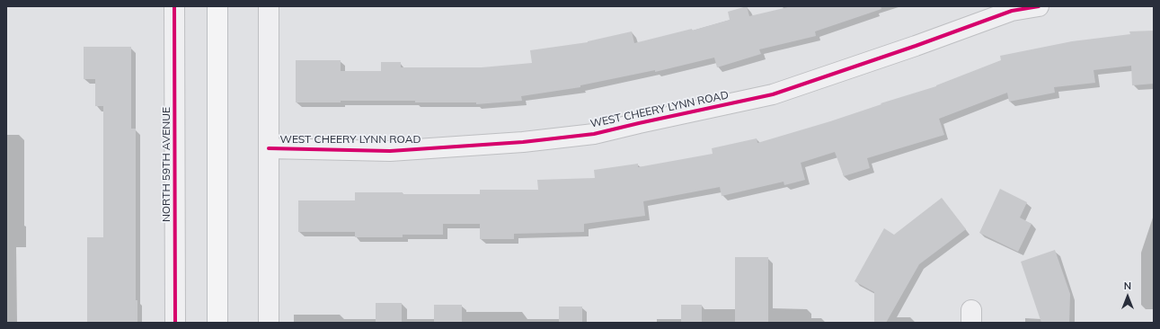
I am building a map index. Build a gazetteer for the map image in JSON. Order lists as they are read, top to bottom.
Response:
{
  "streets": {
    "street": ["WEST CHEERY LYNN ROAD", "NORTH 59TH AVENUE"]
  },
  "north": "top"
}
